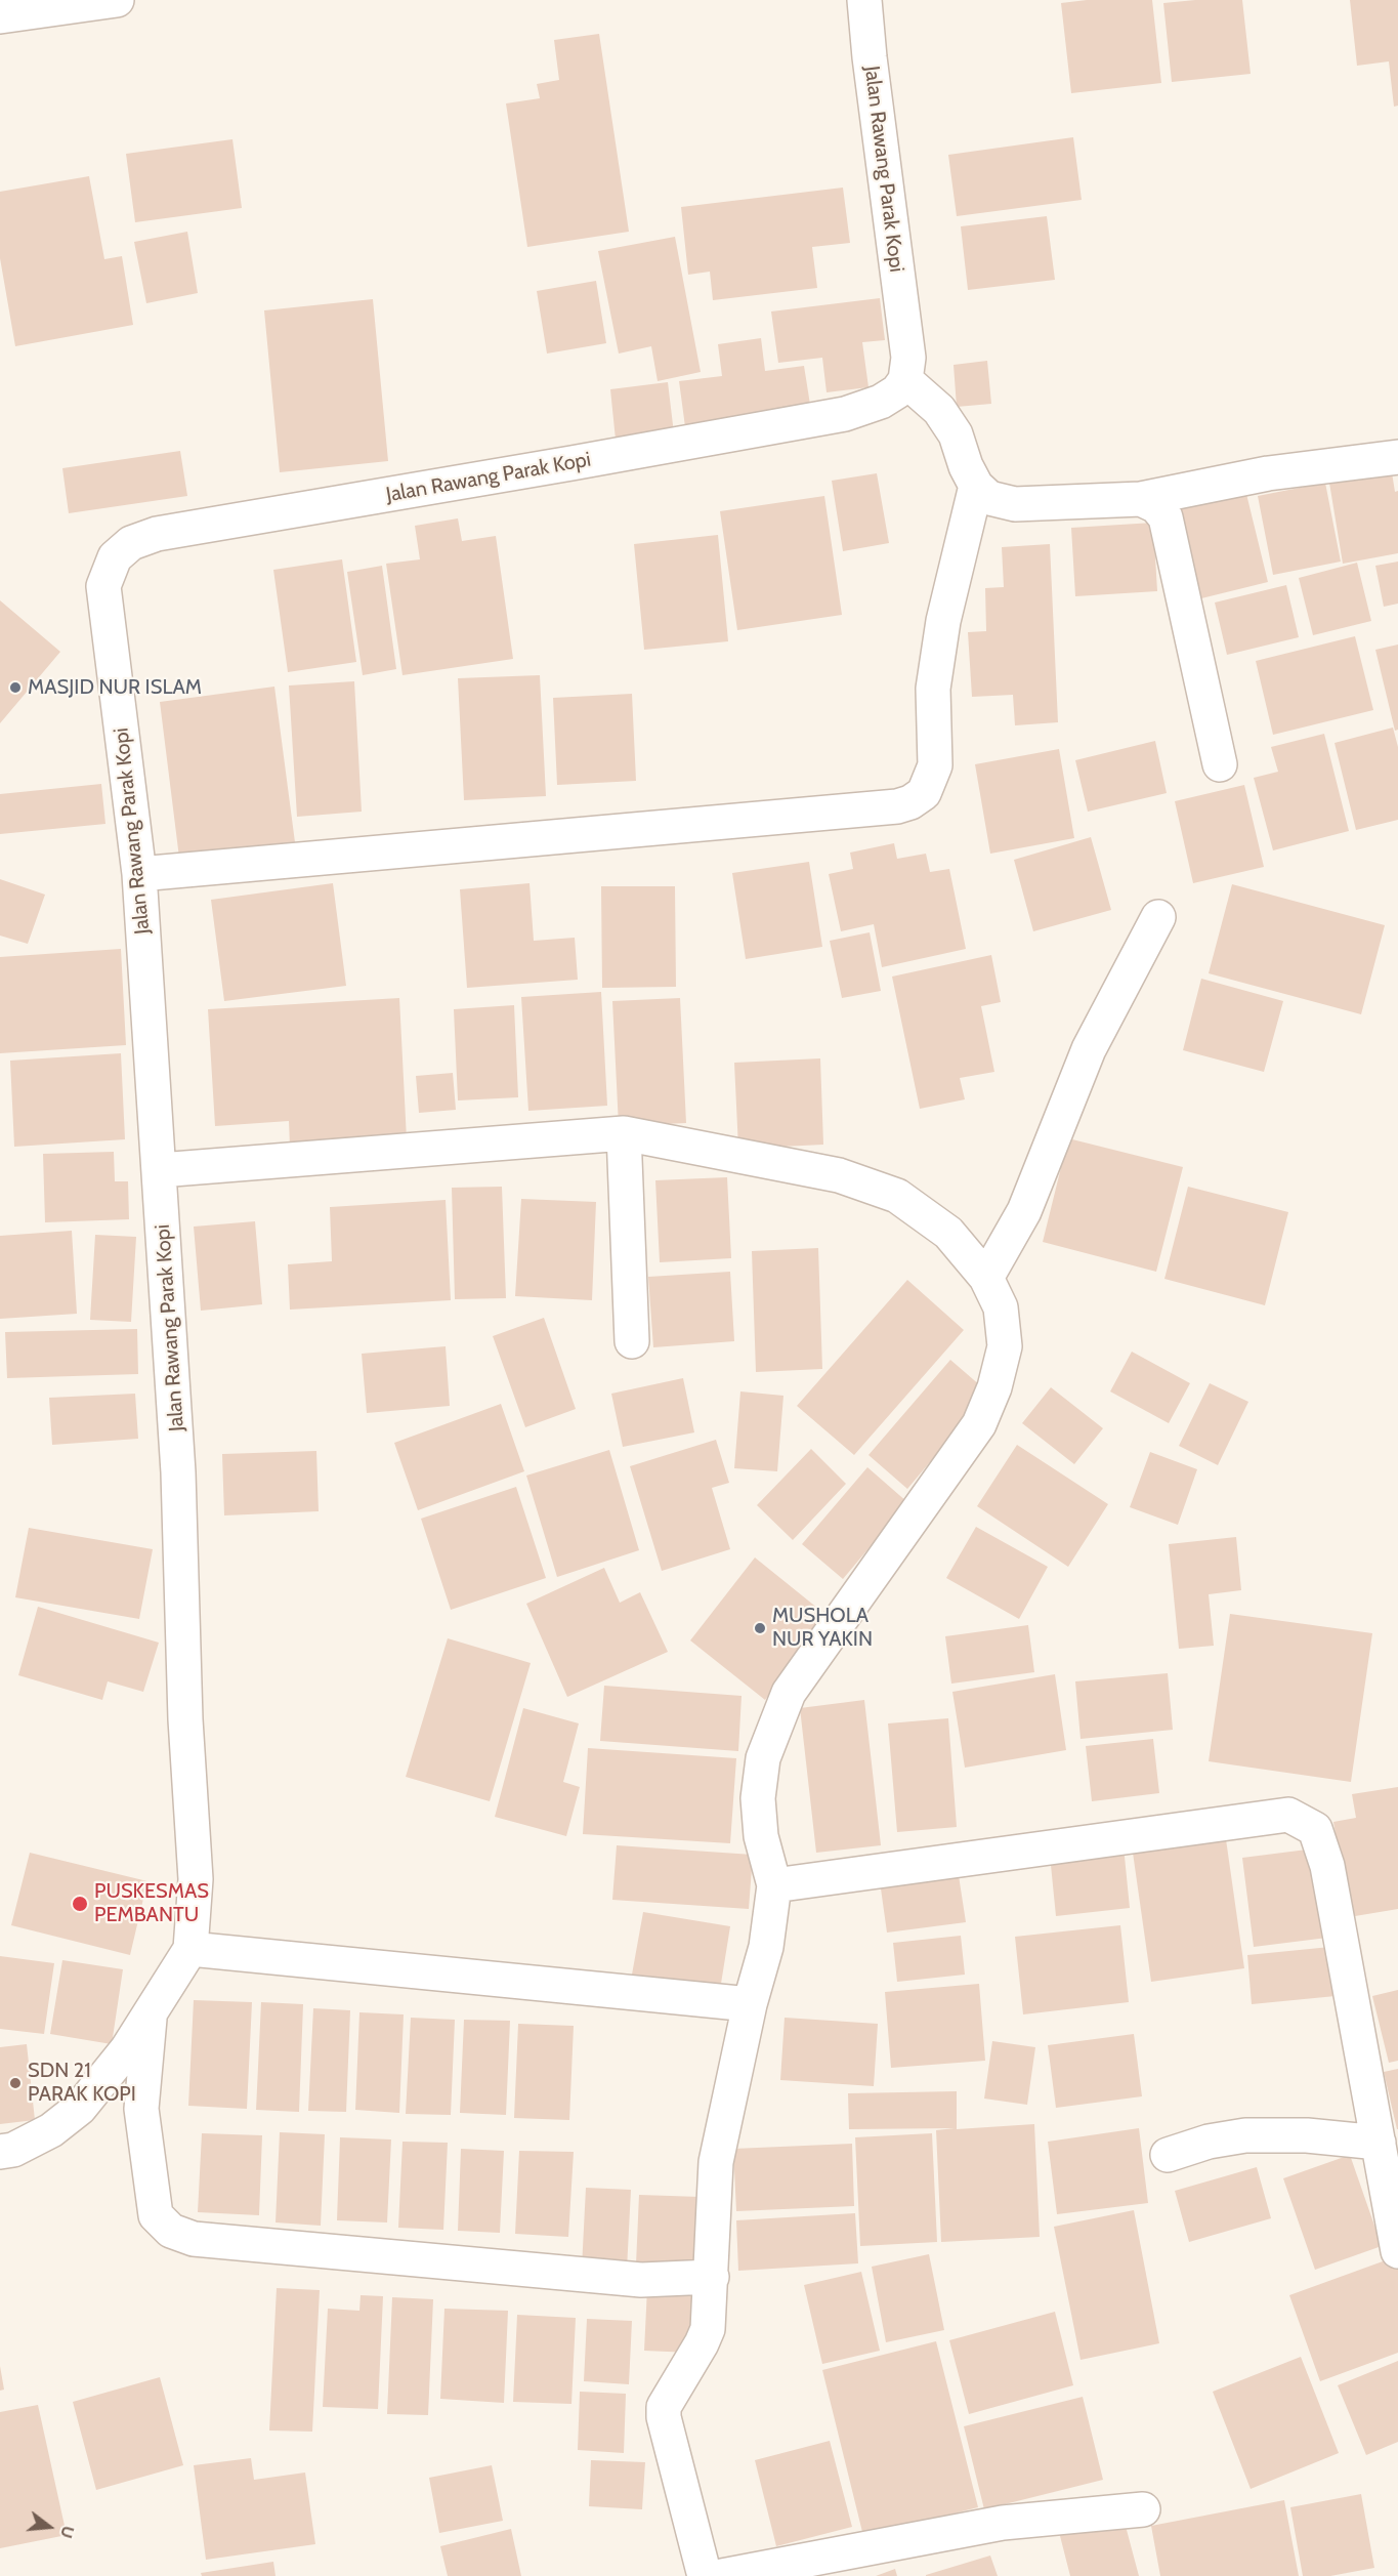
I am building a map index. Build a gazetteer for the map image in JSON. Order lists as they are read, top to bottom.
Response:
{
  "streets": {
    "street": ["Jalan Rawang Parak Kopi"]
  },
  "places": [
    "MASJID NUR ISLAM",
    "MUSHOLA NUR YAKIN",
    "PUSKESMAS PEMBANTU",
    "SDN 21 PARAK KOPI"
  ],
  "north": "right"
}
